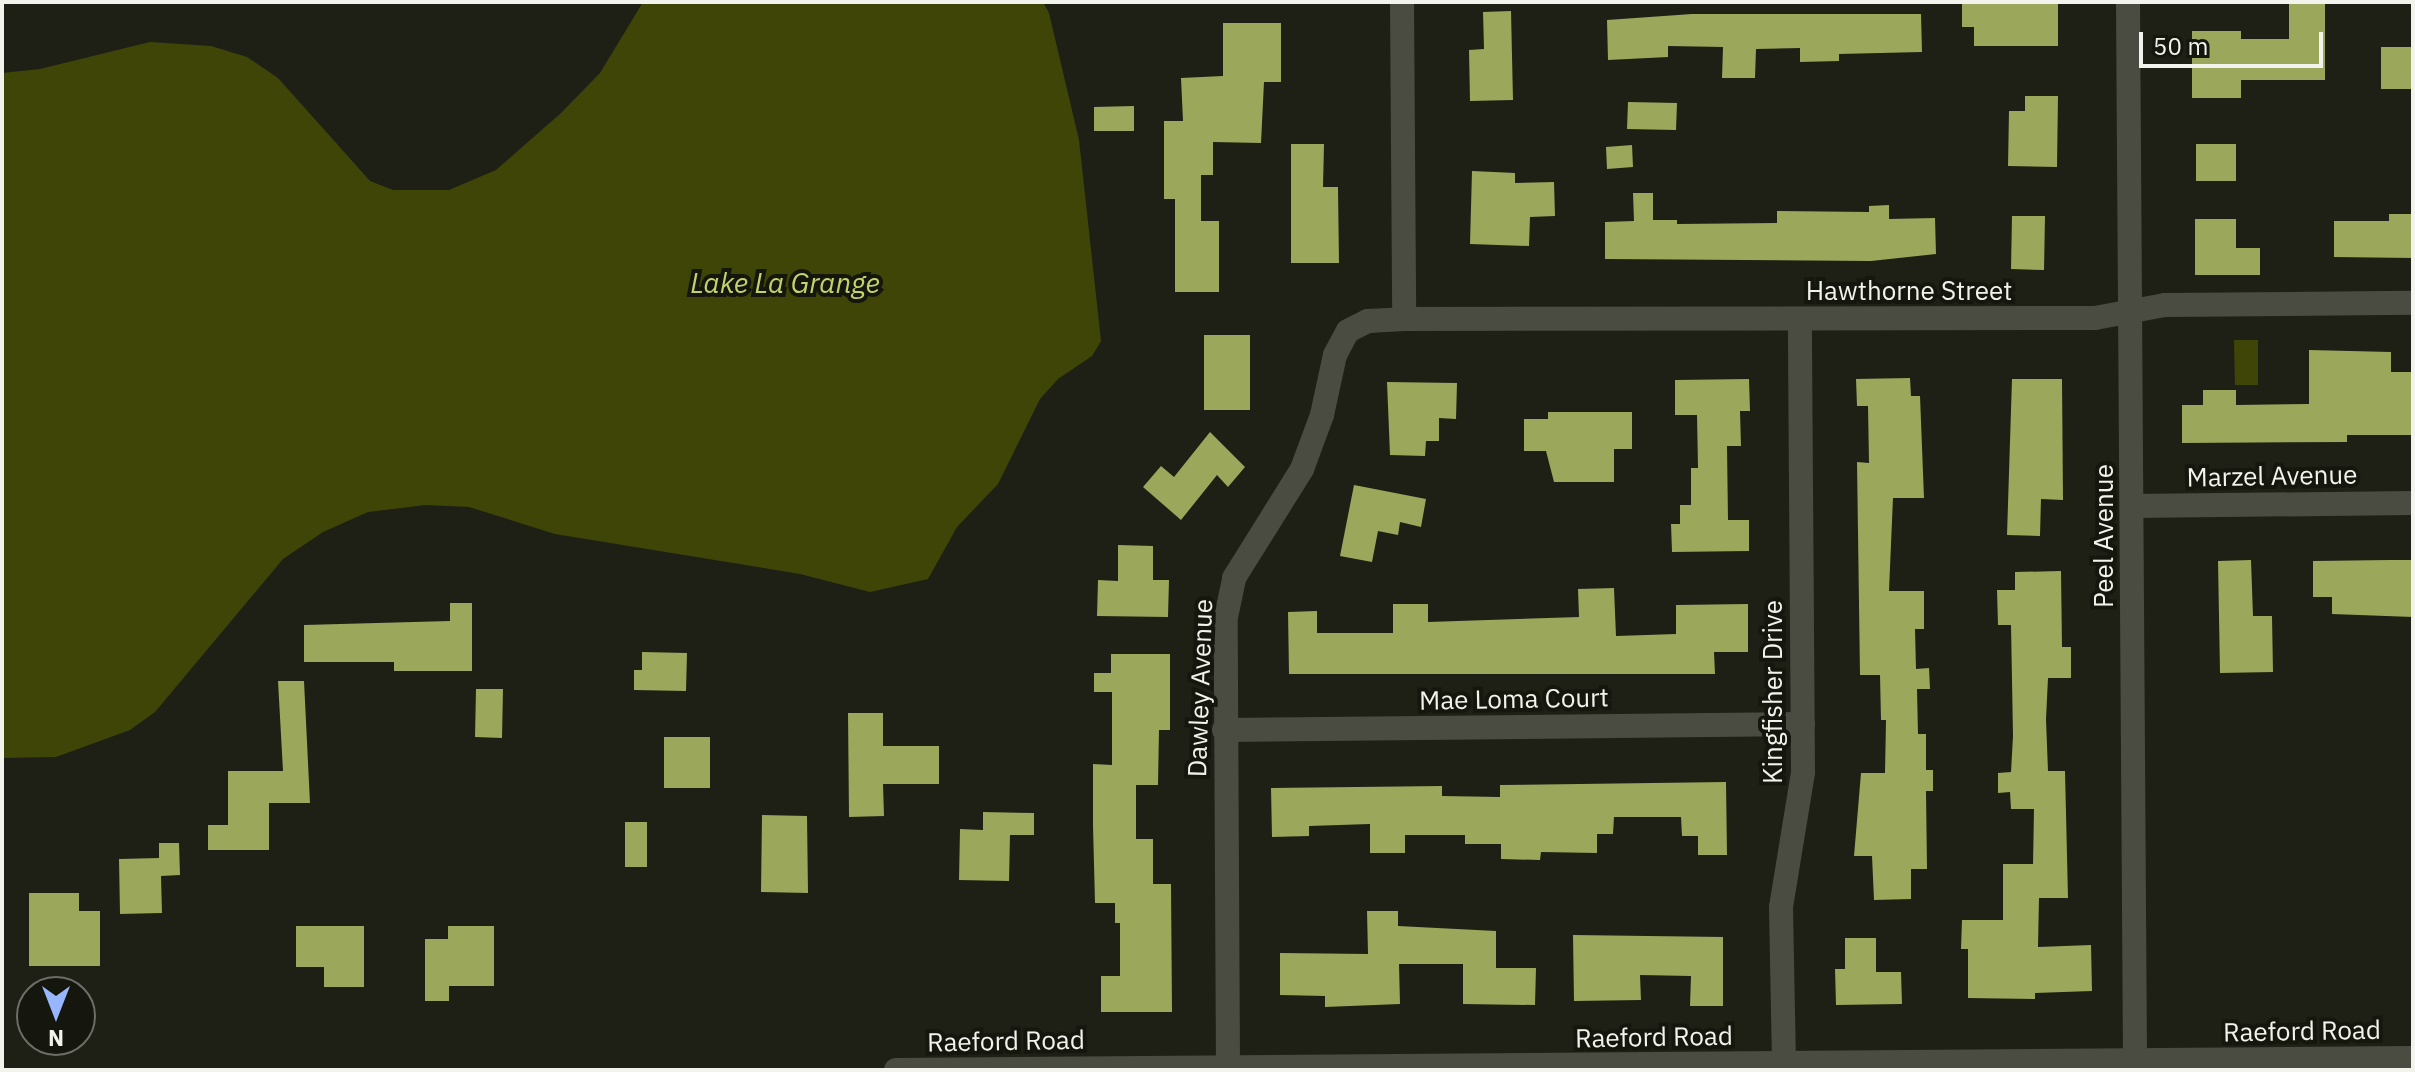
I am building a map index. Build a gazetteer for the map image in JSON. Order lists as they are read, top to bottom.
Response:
{
  "streets": {
    "street": [
      "Hawthorne Street",
      "Marzel Avenue",
      "Peel Avenue",
      "Dawley Avenue",
      "Kingfisher Drive",
      "Mae Loma Court",
      "Raeford Road"
    ]
  },
  "crossings": [
    ["Hawthorne Street", "Peel Avenue"],
    ["Hawthorne Street", "Dawley Avenue"],
    ["Hawthorne Street", "Kingfisher Drive"],
    ["Marzel Avenue", "Peel Avenue"],
    ["Peel Avenue", "Raeford Road"],
    ["Dawley Avenue", "Mae Loma Court"],
    ["Dawley Avenue", "Raeford Road"],
    ["Kingfisher Drive", "Mae Loma Court"],
    ["Kingfisher Drive", "Raeford Road"]
  ],
  "water": ["Lake La Grange"],
  "scale_bar": "50 m",
  "north": "bottom"
}
